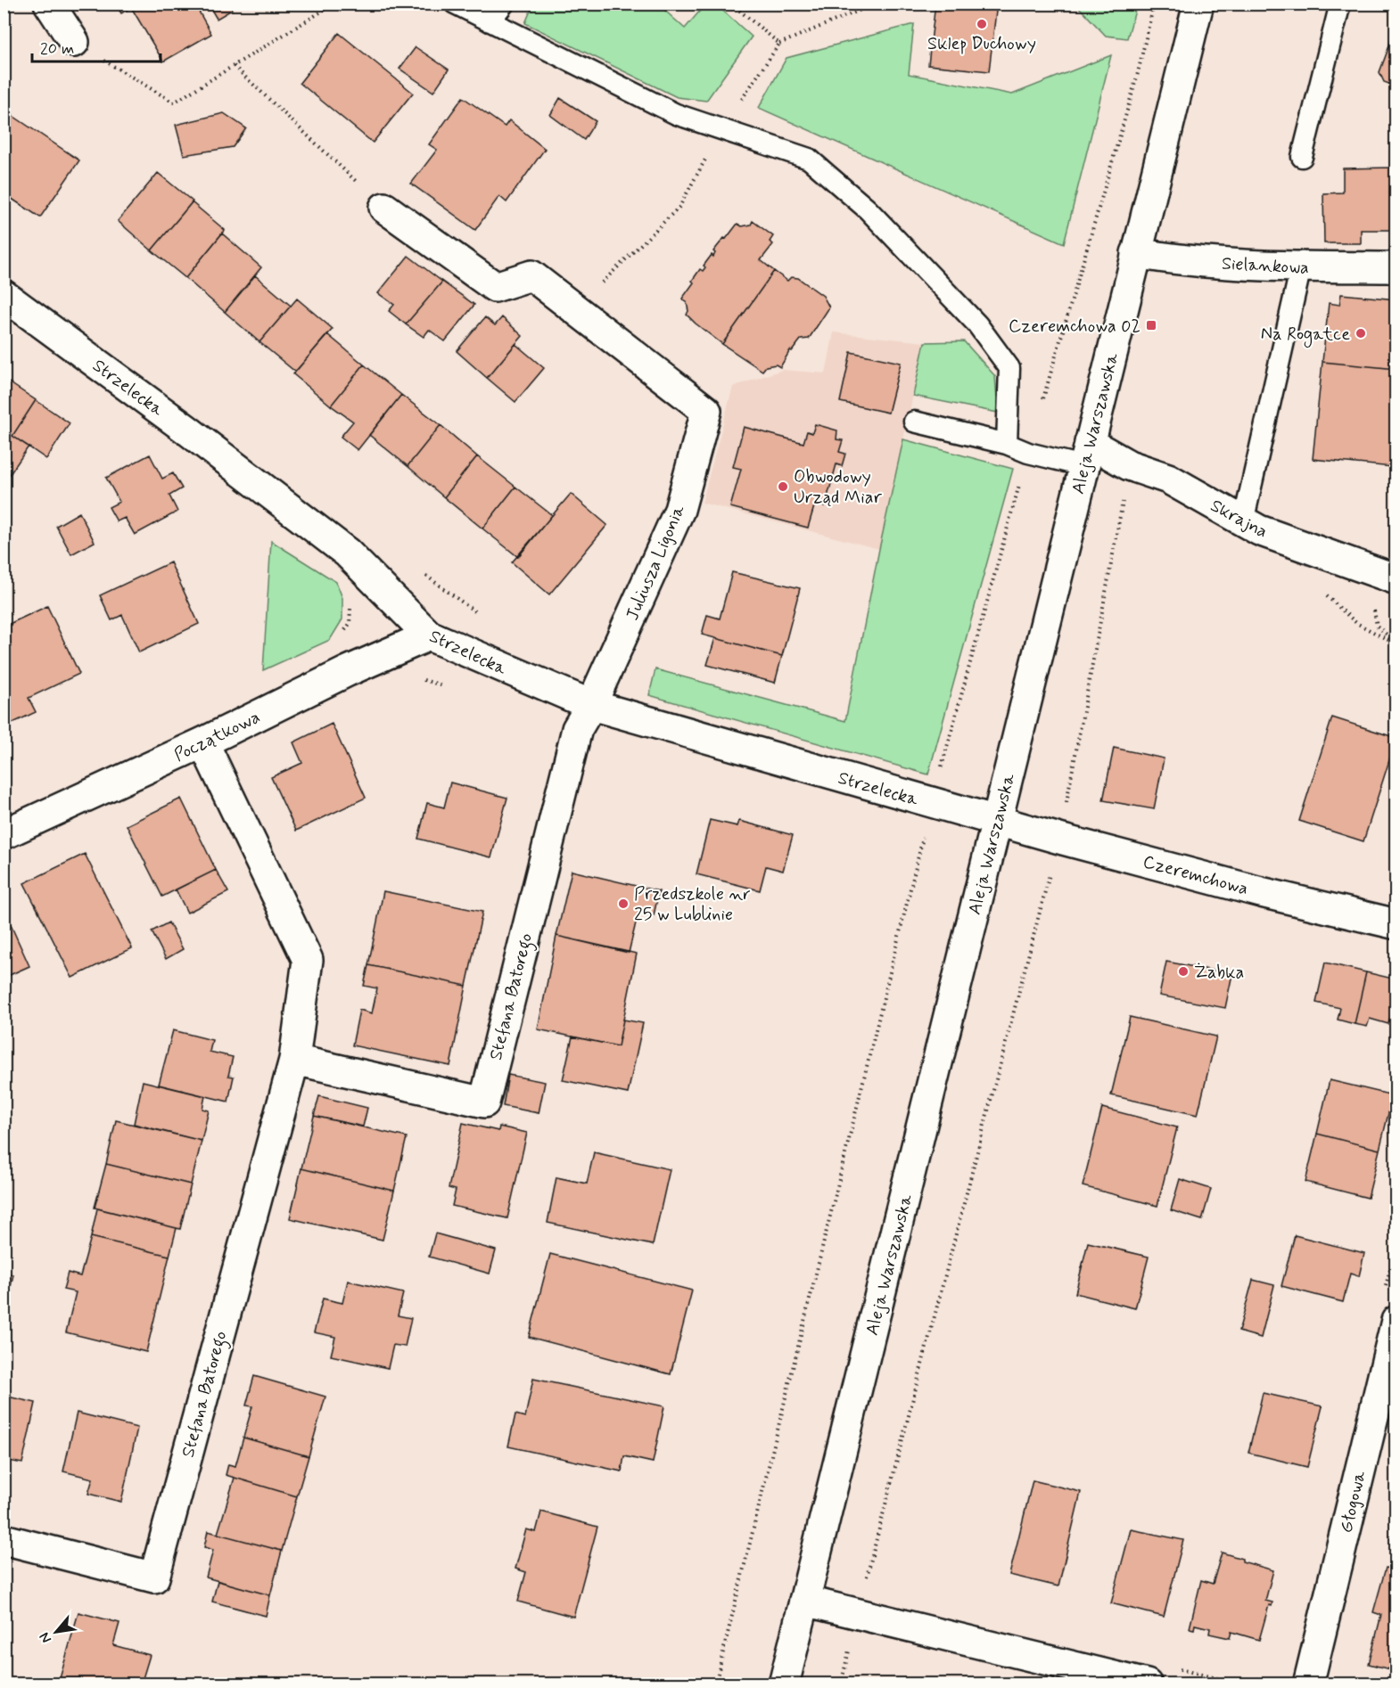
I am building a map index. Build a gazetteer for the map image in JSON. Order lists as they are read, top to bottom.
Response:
{
  "streets": {
    "street": [
      "Sielankowa",
      "Strzelecka",
      "Aleja Warszawska",
      "Skrajna",
      "Juliusza Ligonia",
      "Początkowa",
      "Czeremchowa",
      "Stefana Batorego",
      "Głogowa"
    ]
  },
  "crossings": [
    ["Sielankowa", "Aleja Warszawska"],
    ["Strzelecka", "Aleja Warszawska"],
    ["Strzelecka", "Juliusza Ligonia"],
    ["Strzelecka", "Początkowa"],
    ["Strzelecka", "Czeremchowa"],
    ["Strzelecka", "Stefana Batorego"],
    ["Aleja Warszawska", "Skrajna"],
    ["Aleja Warszawska", "Czeremchowa"],
    ["Juliusza Ligonia", "Stefana Batorego"],
    ["Początkowa", "Stefana Batorego"]
  ],
  "places": {
    "other": [
      "Sklep Duchowy",
      "Na Rogatce",
      "Obwodowy Urząd Miar",
      "Przedszkole nr 25 w Lublinie",
      "Żabka"
    ],
    "transit": ["Czeremchowa 02"]
  },
  "scale_bar": "20 m",
  "north": "bottom left"
}
